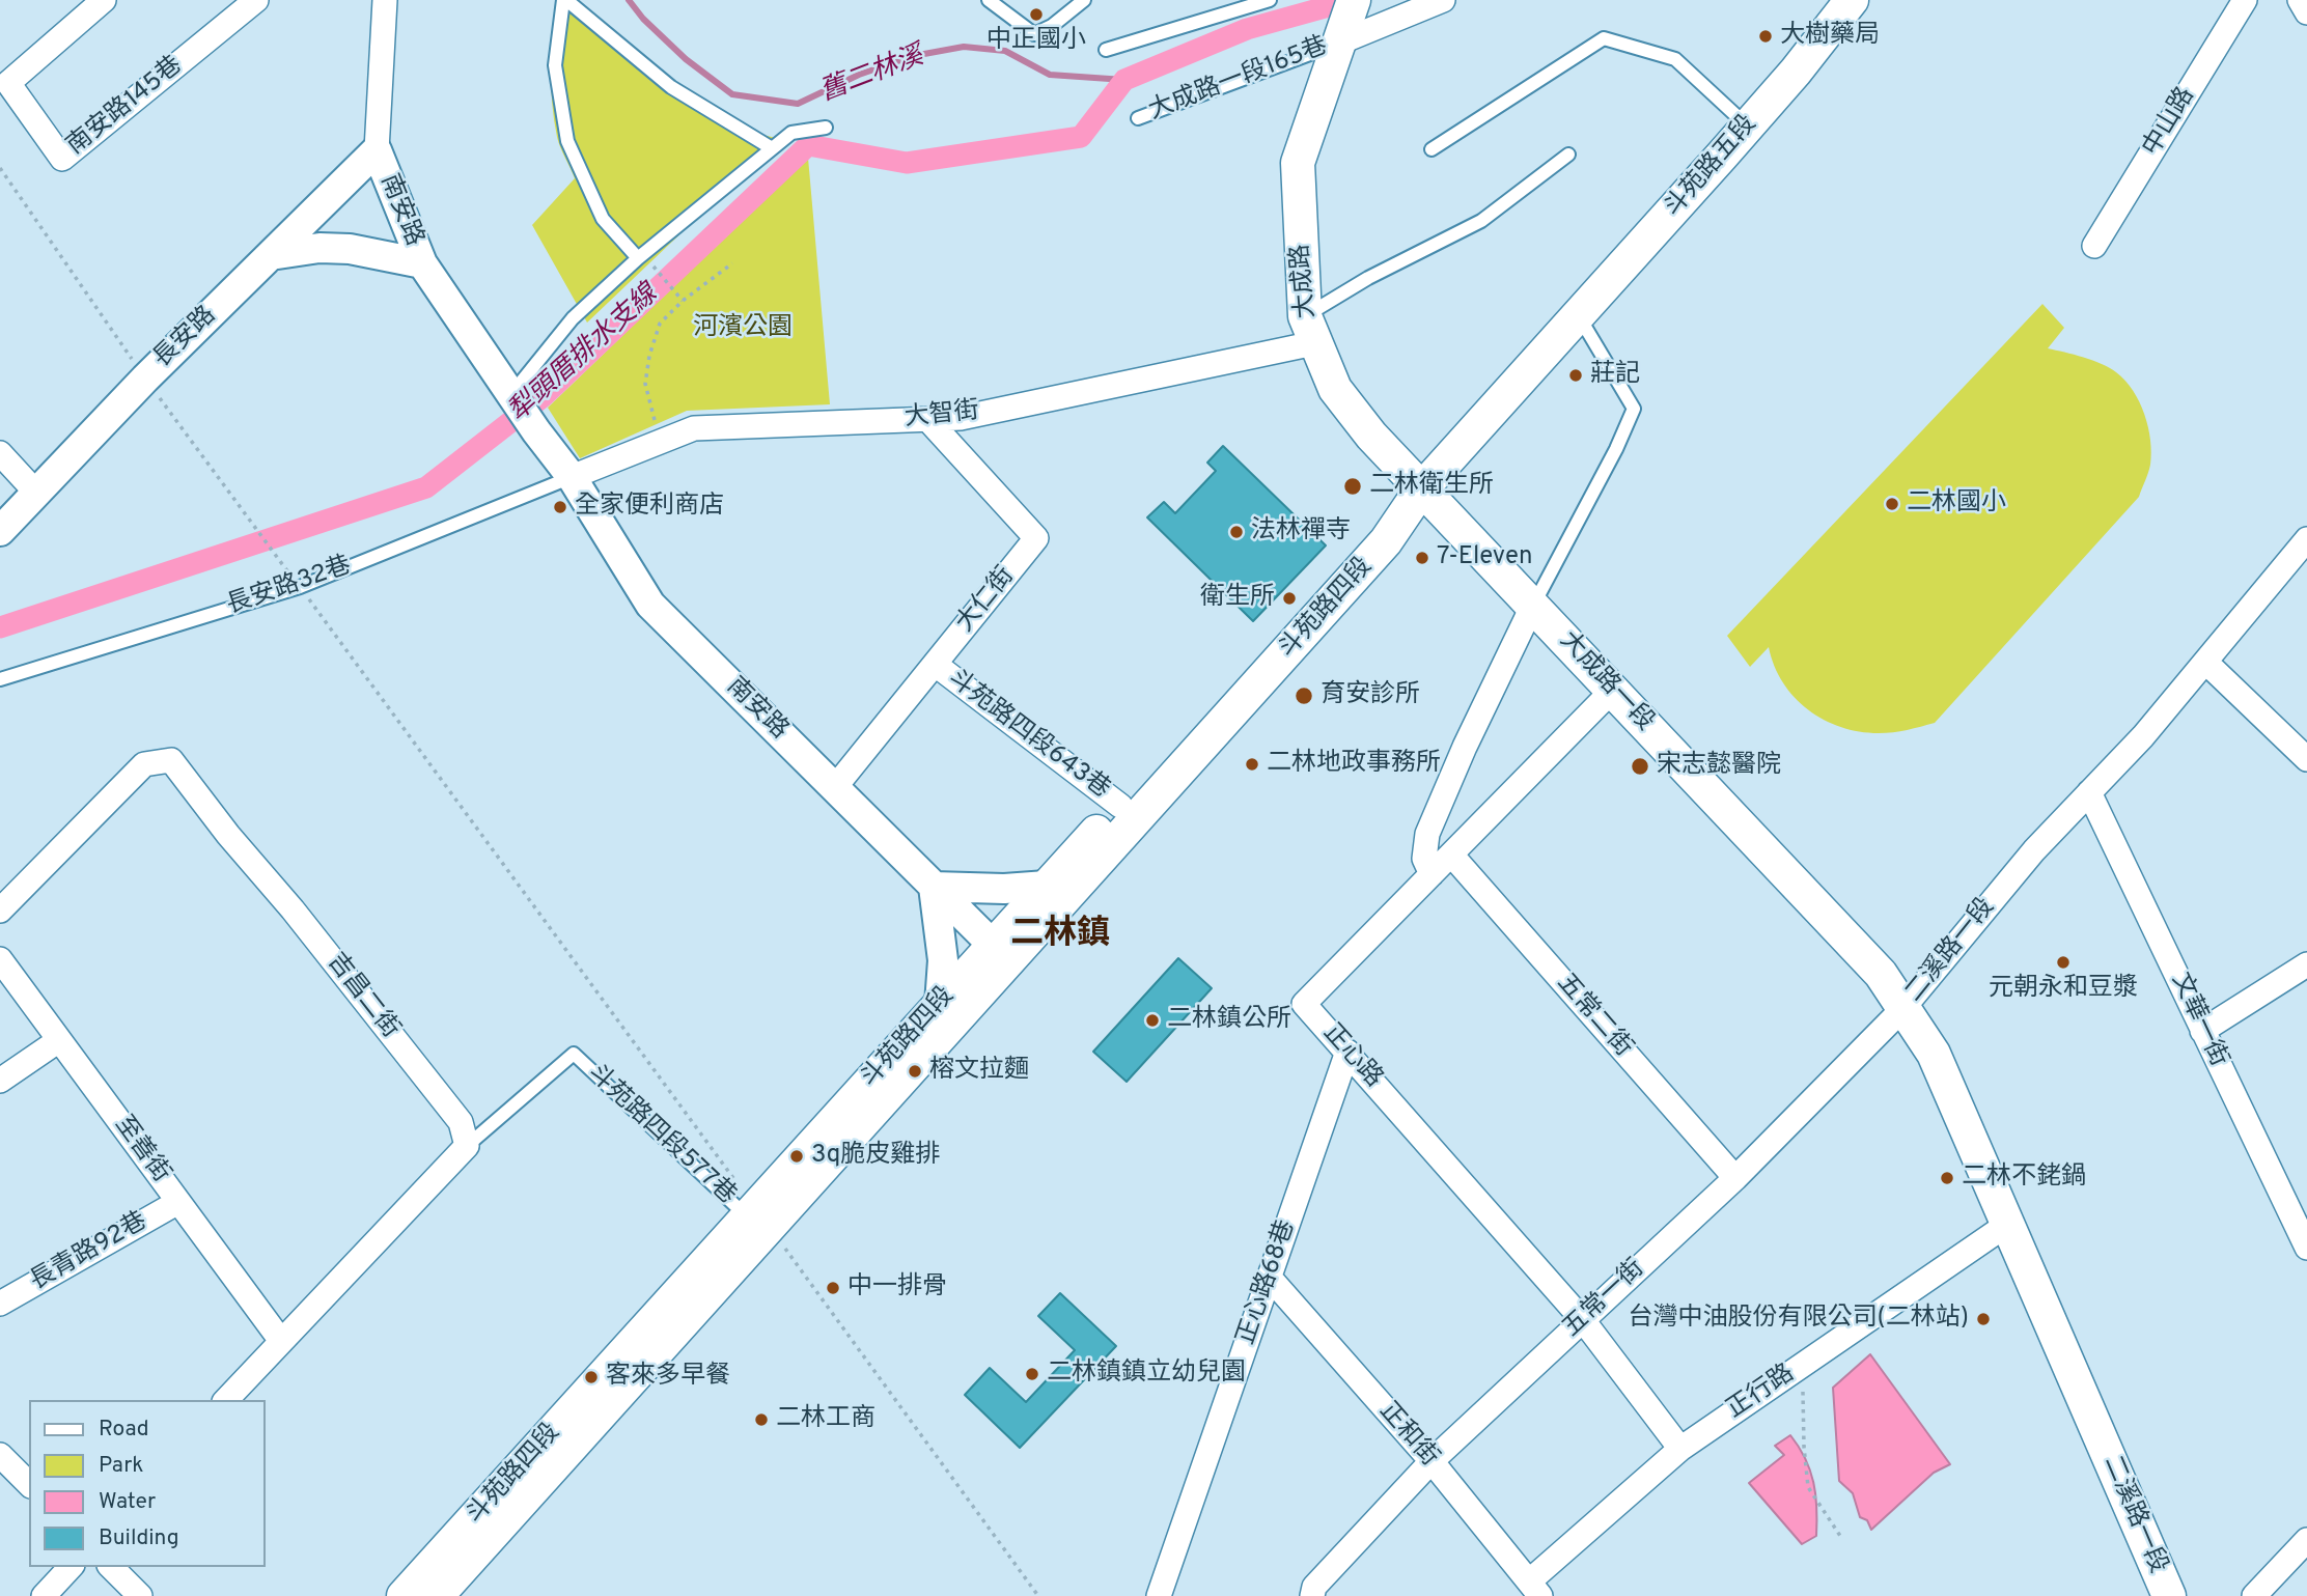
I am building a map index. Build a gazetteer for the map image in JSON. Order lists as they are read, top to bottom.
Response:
{
  "streets": {
    "main road": [
      "斗苑路五段",
      "大成路",
      "斗苑路四段",
      "大成路一段",
      "二溪路一段"
    ],
    "street": [
      "南安路145巷",
      "中山路",
      "南安路",
      "長安路",
      "大智街",
      "大仁街",
      "斗苑路四段643巷",
      "吉昌二街",
      "五常二街",
      "文華一街",
      "正心路",
      "至善街",
      "長青路92巷",
      "正心路68巷",
      "五常一街",
      "正行路",
      "正和街"
    ],
    "lane": ["大成路一段165巷", "長安路32巷", "斗苑路四段577巷"]
  },
  "crossings": [
    ["大成路一段165巷", "大成路"],
    ["斗苑路五段", "斗苑路四段"],
    ["南安路", "長安路"],
    ["南安路", "大智街"],
    ["南安路", "長安路32巷"],
    ["南安路", "大仁街"],
    ["南安路", "斗苑路四段"],
    ["大成路", "大智街"],
    ["大成路", "斗苑路四段"],
    ["大成路", "大成路一段"],
    ["大智街", "長安路32巷"],
    ["大智街", "大仁街"],
    ["大仁街", "斗苑路四段643巷"],
    ["斗苑路四段", "大成路一段"],
    ["斗苑路四段", "斗苑路四段643巷"],
    ["斗苑路四段", "斗苑路四段577巷"],
    ["大成路一段", "二溪路一段"],
    ["大成路一段", "正心路"],
    ["大成路一段", "五常一街"],
    ["二溪路一段", "文華一街"],
    ["二溪路一段", "五常一街"],
    ["二溪路一段", "正行路"],
    ["吉昌二街", "斗苑路四段577巷"],
    ["五常二街", "正心路"],
    ["五常二街", "五常一街"],
    ["正心路", "正心路68巷"],
    ["正心路", "五常一街"],
    ["正心路", "正行路"],
    ["至善街", "長青路92巷"],
    ["正心路68巷", "正和街"],
    ["五常一街", "正和街"],
    ["正行路", "正和街"]
  ],
  "districts": ["二林鎮"],
  "water": ["舊二林溪", "犁頭厝排水支線"],
  "parks": ["河濱公園"],
  "places": [
    "中正國小",
    "大樹藥局",
    "莊記",
    "二林衛生所",
    "二林國小",
    "全家便利商店",
    "法林禪寺",
    "7-Eleven",
    "衛生所",
    "育安診所",
    "二林地政事務所",
    "宋志懿醫院",
    "元朝永和豆漿",
    "二林鎮公所",
    "榕文拉麵",
    "3q脆皮雞排",
    "二林不銠鍋",
    "中一排骨",
    "台灣中油股份有限公司(二林站)",
    "二林鎮鎮立幼兒園",
    "客來多早餐",
    "二林工商"
  ],
  "legend": [
    "Road",
    "Park",
    "Water",
    "Building"
  ]
}
